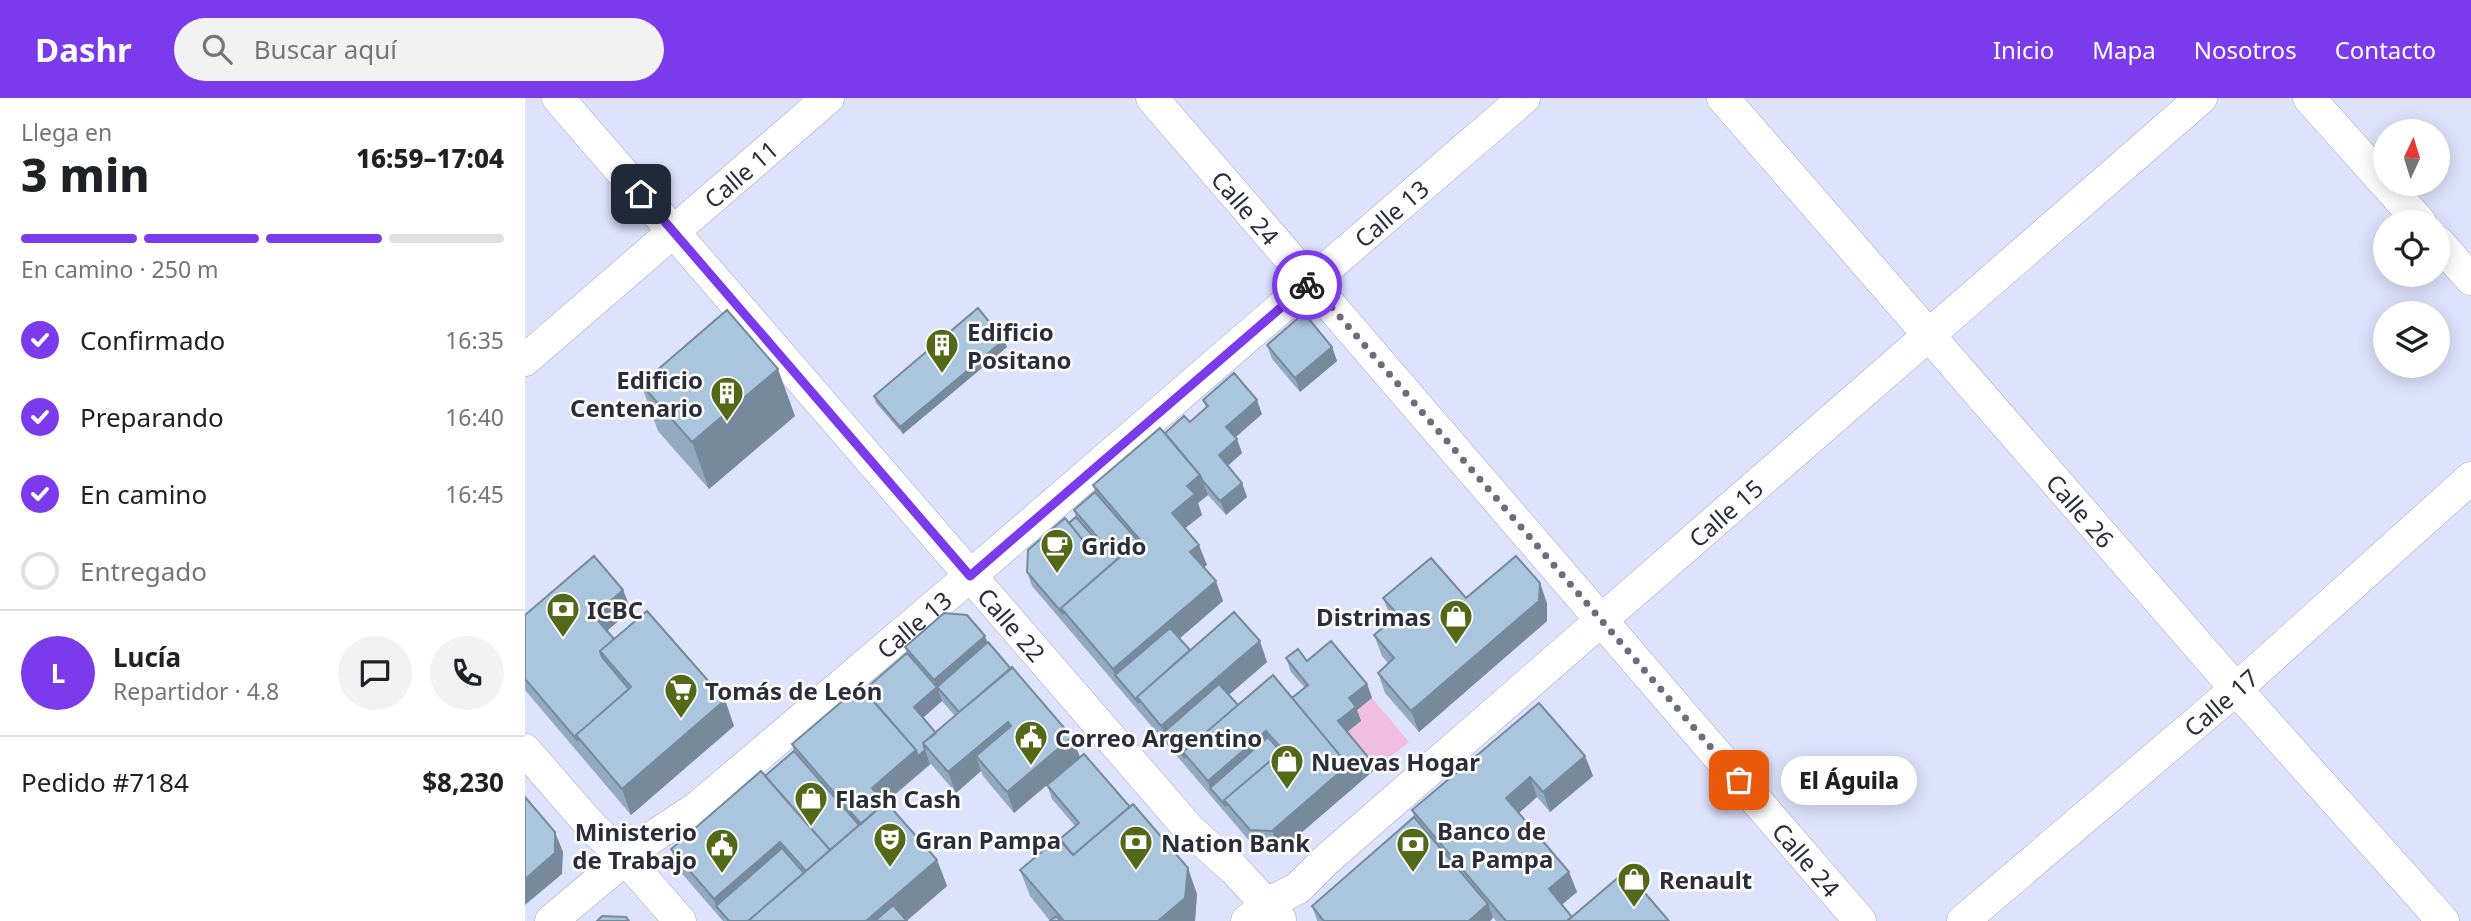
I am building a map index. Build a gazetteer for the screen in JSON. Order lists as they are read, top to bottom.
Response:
{
  "streets": {
    "street": [
      "Calle 11",
      "Calle 24",
      "Calle 13",
      "Calle 15",
      "Calle 26",
      "Calle 22",
      "Calle 17"
    ]
  },
  "crossings": [
    ["Calle 11", "Calle 22"],
    ["Calle 24", "Calle 13"],
    ["Calle 24", "Calle 15"],
    ["Calle 13", "Calle 22"],
    ["Calle 15", "Calle 26"],
    ["Calle 15", "Calle 22"],
    ["Calle 26", "Calle 17"]
  ],
  "places": {
    "building": ["Edificio Positano", "Edificio Centenario"],
    "cafe": ["Grido"],
    "bank": ["ICBC", "Nation Bank", "Banco de La Pampa"],
    "shop": [
      "Distrimas",
      "Nuevas Hogar",
      "Flash Cash",
      "Renault"
    ],
    "supermarket": ["Tomás de León"],
    "public building": ["Correo Argentino", "Ministerio de Trabajo"],
    "other": ["El Águila"],
    "theatre": ["Gran Pampa"]
  },
  "north": "top",
  "page": {
    "header": "Dashr",
    "search": "Buscar aquí",
    "nav": [
      "Inicio",
      "Mapa",
      "Nosotros",
      "Contacto"
    ],
    "heading": ["3 min", "Llega en", "16:59–17:04"],
    "panel": [
      "Lucía",
      "Repartidor · 4.8",
      "Pedido #7184",
      "$8,230"
    ],
    "bar": "En camino · 250 m",
    "list": [
      ["Confirmado", "16:35"],
      ["Preparando", "16:40"],
      ["En camino", "16:45"],
      "Entregado"
    ],
    "round": "L",
    "bubble": "El Águila"
  }
}
